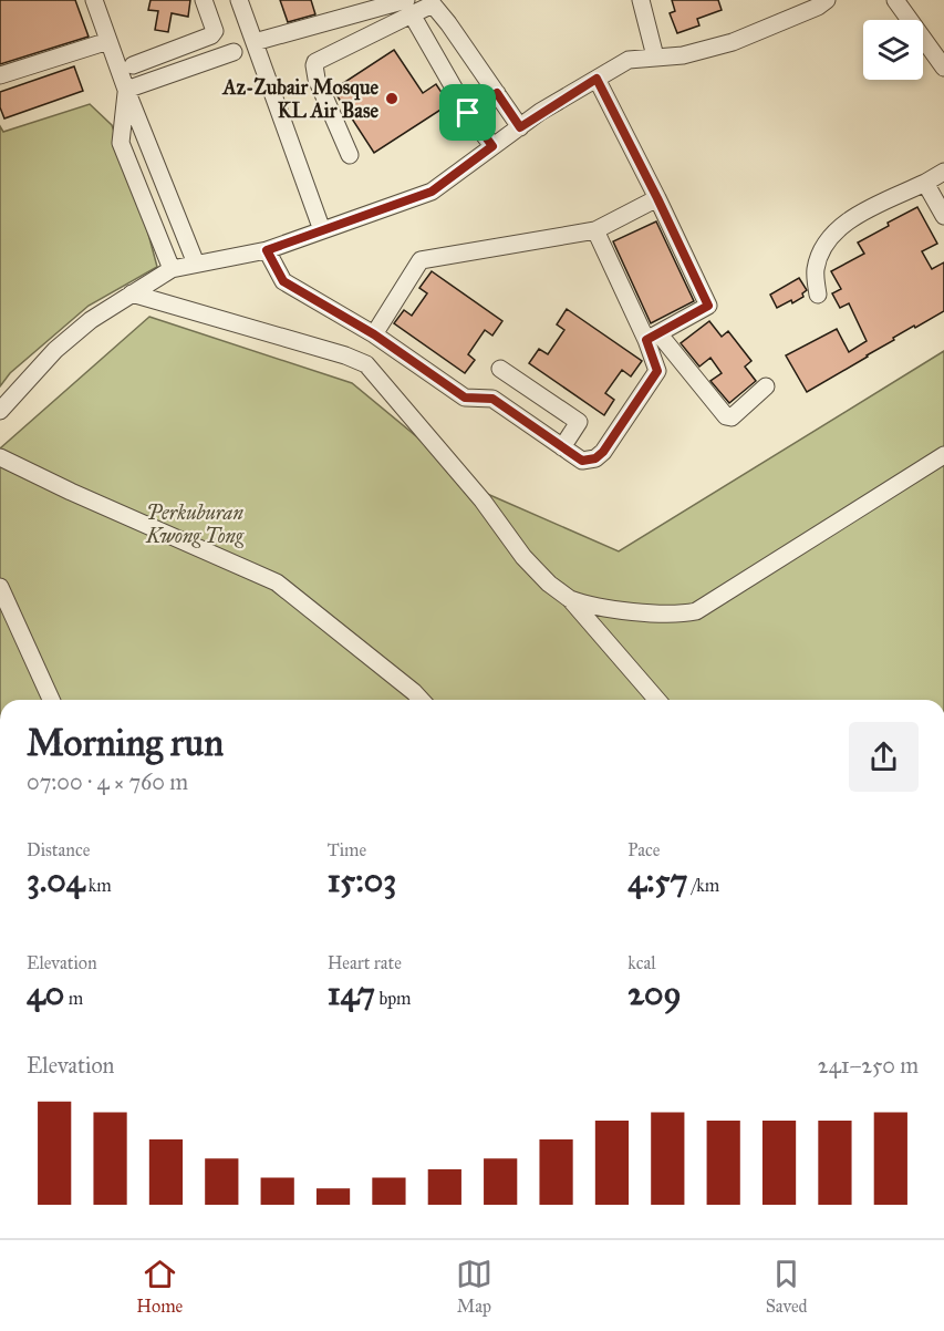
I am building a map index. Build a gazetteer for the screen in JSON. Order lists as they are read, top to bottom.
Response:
{
  "parks": ["Perkuburan Kwong Tong"],
  "places": ["Az-Zubair Mosque KL Air Base"],
  "page": {
    "heading": ["Morning run", "07:00 · 4 × 760 m"],
    "stats": [
      ["Distance", "3.04 km"],
      ["Time", "15:03"],
      ["Pace", "4:57 /km"],
      ["Elevation", "40 m"],
      ["Heart rate", "147 bpm"],
      ["kcal", "209"]
    ],
    "chart": ["Elevation", "241–250 m"],
    "tabs": ["Home", "Map", "Saved"]
  }
}
